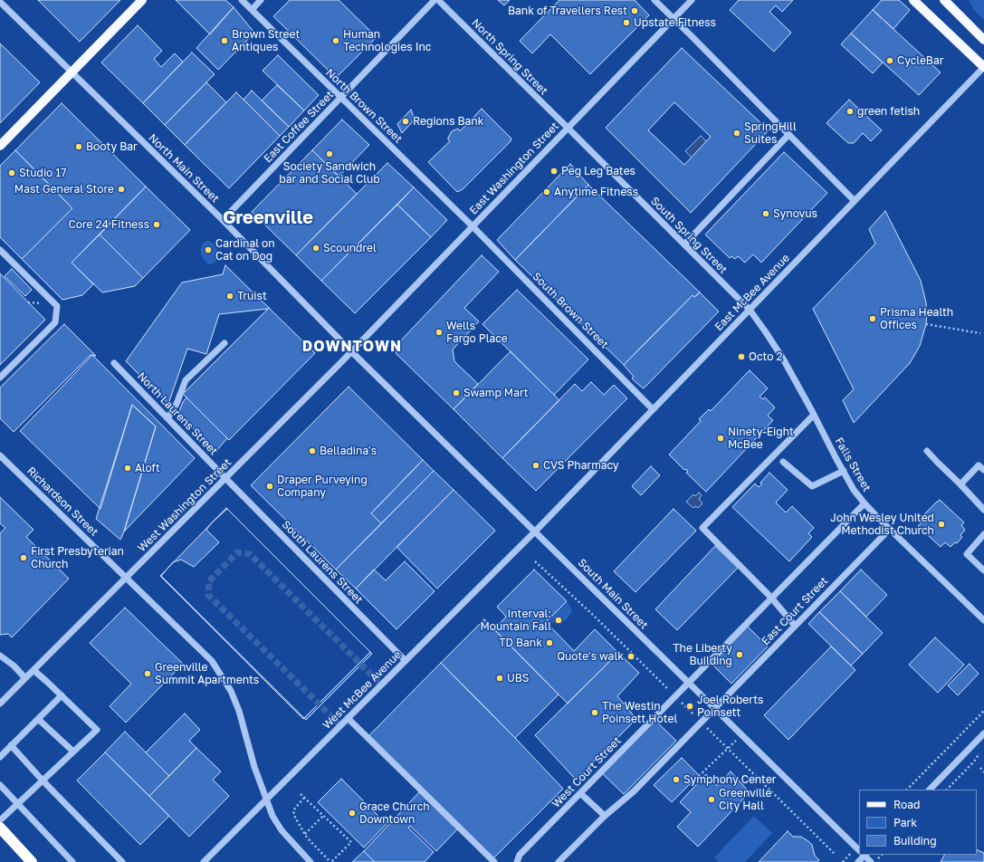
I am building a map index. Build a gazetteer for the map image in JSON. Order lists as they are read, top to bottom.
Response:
{
  "streets": {
    "street": [
      "North Spring Street",
      "North Brown Street",
      "East Coffee Street",
      "North Main Street",
      "East Washington Street",
      "South Spring Street",
      "East McBee Avenue",
      "South Brown Street",
      "North Laurens Street",
      "Falls Street",
      "Richardson Street",
      "West Washington Street",
      "South Laurens Street",
      "South Main Street",
      "East Court Street",
      "West McBee Avenue",
      "West Court Street"
    ]
  },
  "crossings": [
    ["North Spring Street", "East Washington Street"],
    ["North Spring Street", "South Spring Street"],
    ["North Brown Street", "East Coffee Street"],
    ["North Brown Street", "East Washington Street"],
    ["North Brown Street", "South Brown Street"],
    ["East Coffee Street", "North Main Street"],
    ["North Main Street", "East Washington Street"],
    ["North Main Street", "West Washington Street"],
    ["North Main Street", "South Main Street"],
    ["East Washington Street", "South Spring Street"],
    ["East Washington Street", "South Brown Street"],
    ["East Washington Street", "West Washington Street"],
    ["East Washington Street", "South Main Street"],
    ["South Spring Street", "East McBee Avenue"],
    ["South Spring Street", "Falls Street"],
    ["East McBee Avenue", "South Brown Street"],
    ["East McBee Avenue", "Falls Street"],
    ["East McBee Avenue", "South Main Street"],
    ["East McBee Avenue", "West McBee Avenue"],
    ["North Laurens Street", "West Washington Street"],
    ["North Laurens Street", "South Laurens Street"],
    ["Falls Street", "East Court Street"],
    ["Richardson Street", "West Washington Street"],
    ["Richardson Street", "West McBee Avenue"],
    ["West Washington Street", "South Laurens Street"],
    ["West Washington Street", "South Main Street"],
    ["South Laurens Street", "West McBee Avenue"],
    ["South Main Street", "East Court Street"],
    ["South Main Street", "West McBee Avenue"],
    ["South Main Street", "West Court Street"]
  ],
  "districts": ["Greenville", "DOWNTOWN"],
  "places": [
    "Bank of Travellers Rest",
    "Upstate Fitness",
    "Brown Street Antiques",
    "Human Technologies Inc",
    "CycleBar",
    "green fetish",
    "Regions Bank",
    "SpringHill Suites",
    "Booty Bar",
    "Society Sandwich bar and Social Club",
    "Peg Leg Bates",
    "Studio 17",
    "Mast General Store",
    "Anytime Fitness",
    "Synovus",
    "Core 24 Fitness",
    "Scoundrel",
    "Cardinal on Cat on Dog",
    "Truist",
    "Prisma Health Offices",
    "Wells Fargo Place",
    "Octo 2",
    "Swamp Mart",
    "Ninety-Eight McBee",
    "Belladina's",
    "CVS Pharmacy",
    "Aloft",
    "Draper Purveying Company",
    "John Wesley United Methodist Church",
    "First Presbyterian Church",
    "Interval: Mountain Fall",
    "TD Bank",
    "The Liberty Building",
    "Quote's walk",
    "Greenville Summit Apartments",
    "UBS",
    "Joel Roberts Poinsett",
    "The Westin Poinsett Hotel",
    "Symphony Center",
    "Greenville City Hall",
    "Grace Church Downtown"
  ],
  "legend": ["Road", "Park", "Building"]
}
